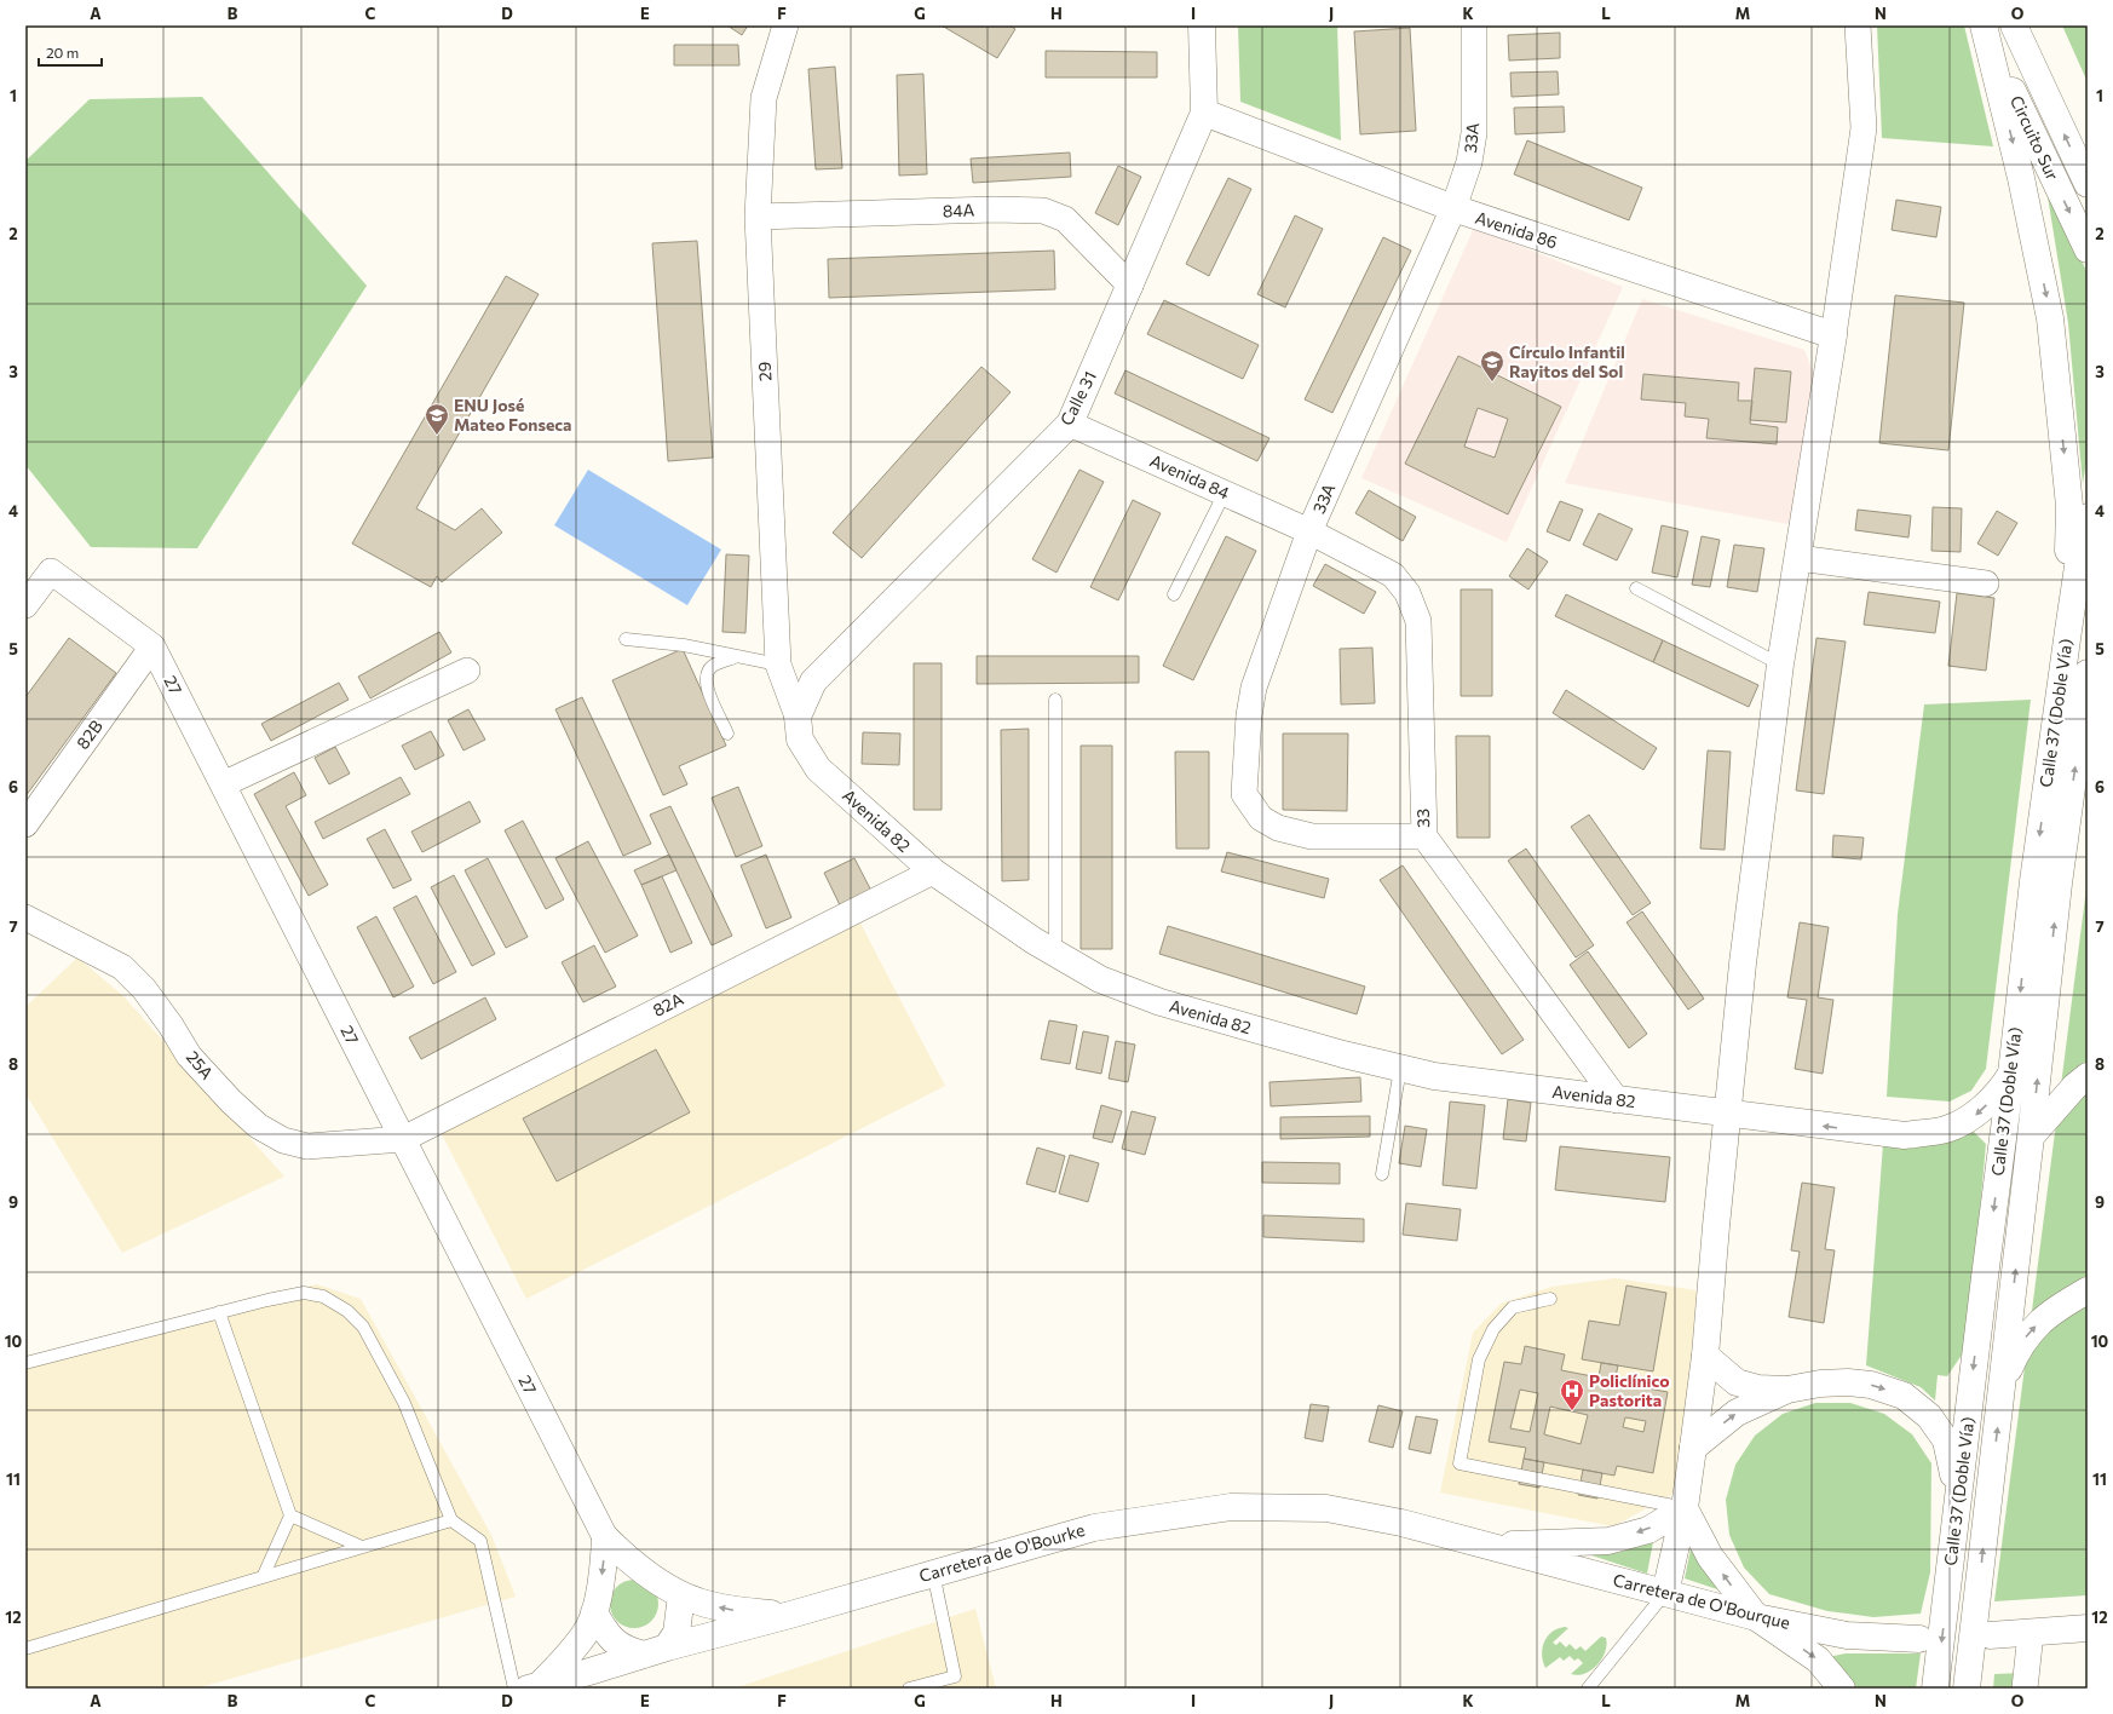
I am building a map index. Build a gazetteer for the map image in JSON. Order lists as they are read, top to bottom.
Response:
{
  "streets": {
    "main road": [
      "Circuito Sur",
      "Avenida 86",
      "Calle 31",
      "Calle 37 (Doble Vía)",
      "Avenida 82",
      "Carretera de O'Bourke",
      "Carretera de O'Bourque"
    ],
    "street": [
      "33A",
      "84A",
      "29",
      "Avenida 84",
      "27",
      "82B",
      "33",
      "82A",
      "25A"
    ]
  },
  "crossings": [
    ["33A", "Avenida 86"],
    ["33A", "Avenida 84"],
    ["33A", "33"],
    ["84A", "29"],
    ["84A", "Calle 31"],
    ["Avenida 86", "Calle 31"],
    ["29", "Calle 31"],
    ["29", "Avenida 82"],
    ["Calle 31", "Avenida 84"],
    ["Calle 31", "Avenida 82"],
    ["Avenida 84", "33"],
    ["27", "82B"],
    ["27", "82A"],
    ["27", "25A"],
    ["Calle 37 (Doble Vía)", "Avenida 82"],
    ["33", "Avenida 82"],
    ["Avenida 82", "82A"],
    ["82A", "25A"],
    ["Carretera de O'Bourke", "Carretera de O'Bourque"]
  ],
  "places": {
    "school or university": ["Círculo Infantil Rayitos del Sol", "ENU José Mateo Fonseca"],
    "hospital": ["Policlínico Pastorita"]
  },
  "scale_bar": "20 m",
  "grid": {
    "columns": [
      "A",
      "B",
      "C",
      "D",
      "E",
      "F",
      "G",
      "H",
      "I",
      "J",
      "K",
      "L",
      "M",
      "N",
      "O"
    ],
    "rows": [
      "1",
      "2",
      "3",
      "4",
      "5",
      "6",
      "7",
      "8",
      "9",
      "10",
      "11",
      "12"
    ]
  }
}
